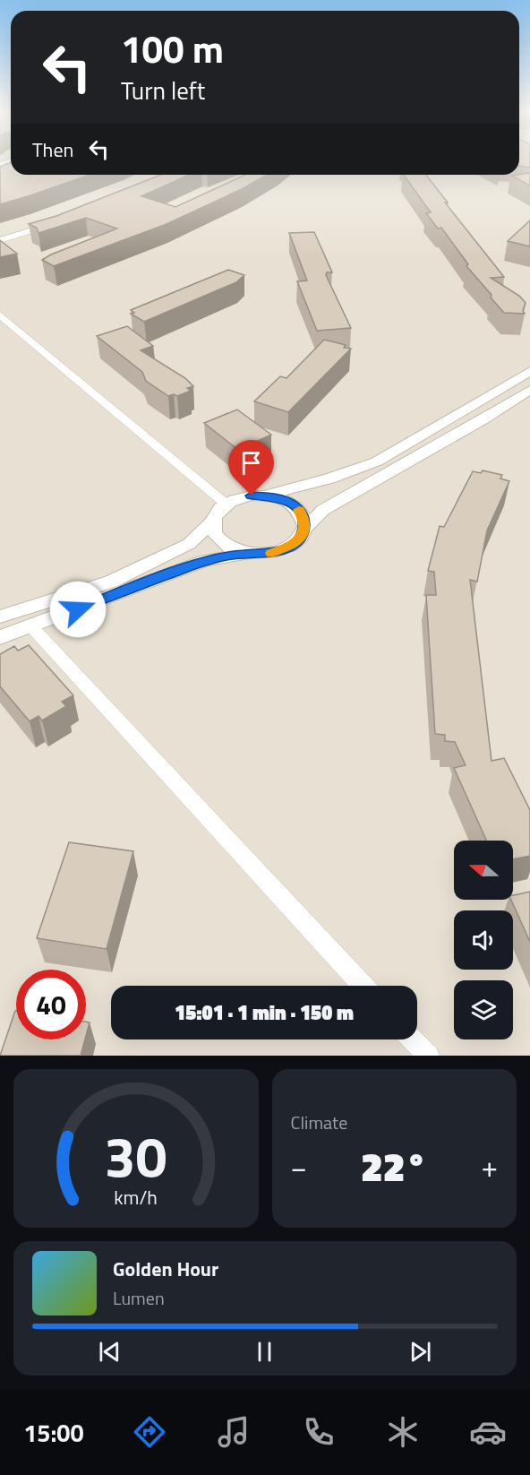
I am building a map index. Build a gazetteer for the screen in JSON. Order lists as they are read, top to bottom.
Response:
{
  "north": "left",
  "page": {
    "turn": ["100 m", "Turn left"],
    "then": "Then",
    "limit": "40",
    "trip": "15:01 · 1 min · 150 m",
    "tile": "Climate",
    "heat": ["−", "22°", "+"],
    "song": ["Golden Hour", "Lumen"],
    "tabs": "15:00",
    "gauge": ["30", "km/h"]
  }
}
